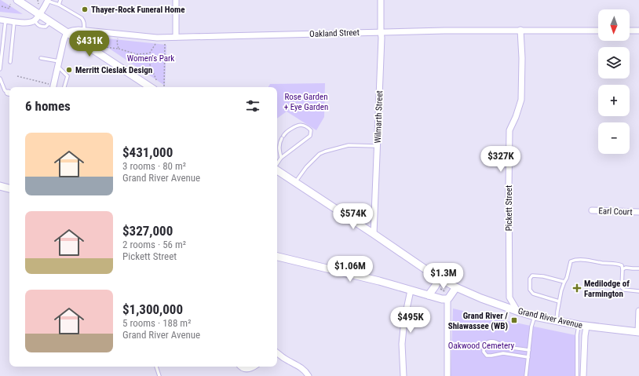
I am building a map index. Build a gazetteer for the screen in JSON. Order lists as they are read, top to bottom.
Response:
{
  "streets": {
    "main road": ["Grand River Avenue"],
    "street": [
      "Oakland Street",
      "Wilmarth Street",
      "Pickett Street",
      "Earl Court"
    ]
  },
  "crossings": [
    ["Oakland Street", "Wilmarth Street"],
    ["Oakland Street", "Pickett Street"],
    ["Wilmarth Street", "Grand River Avenue"],
    ["Pickett Street", "Grand River Avenue"]
  ],
  "parks": ["Women's Park", "Rose Garden + Eye Garden", "Oakwood Cemetery"],
  "places": {
    "other": ["Thayer-Rock Funeral Home", "Merritt Cieslak Design"],
    "health": ["Medilodge of Farmington"],
    "transit": ["Grand River / Shiawassee (WB)"]
  },
  "north": "bottom",
  "page": {
    "map_buttons": ["+", "−"],
    "price": [
      "$431K",
      "$327K",
      "$574K",
      "$1.06M",
      "$1.3M",
      "$495K"
    ],
    "heading": "6 homes",
    "list": [
      {
        "name": "$431,000",
        "note": "3 rooms · 80 m² · Grand River Avenue"
      },
      {
        "name": "$327,000",
        "note": "2 rooms · 56 m² · Pickett Street"
      },
      {
        "name": "$1,300,000",
        "note": "5 rooms · 188 m² · Grand River Avenue"
      }
    ]
  }
}
